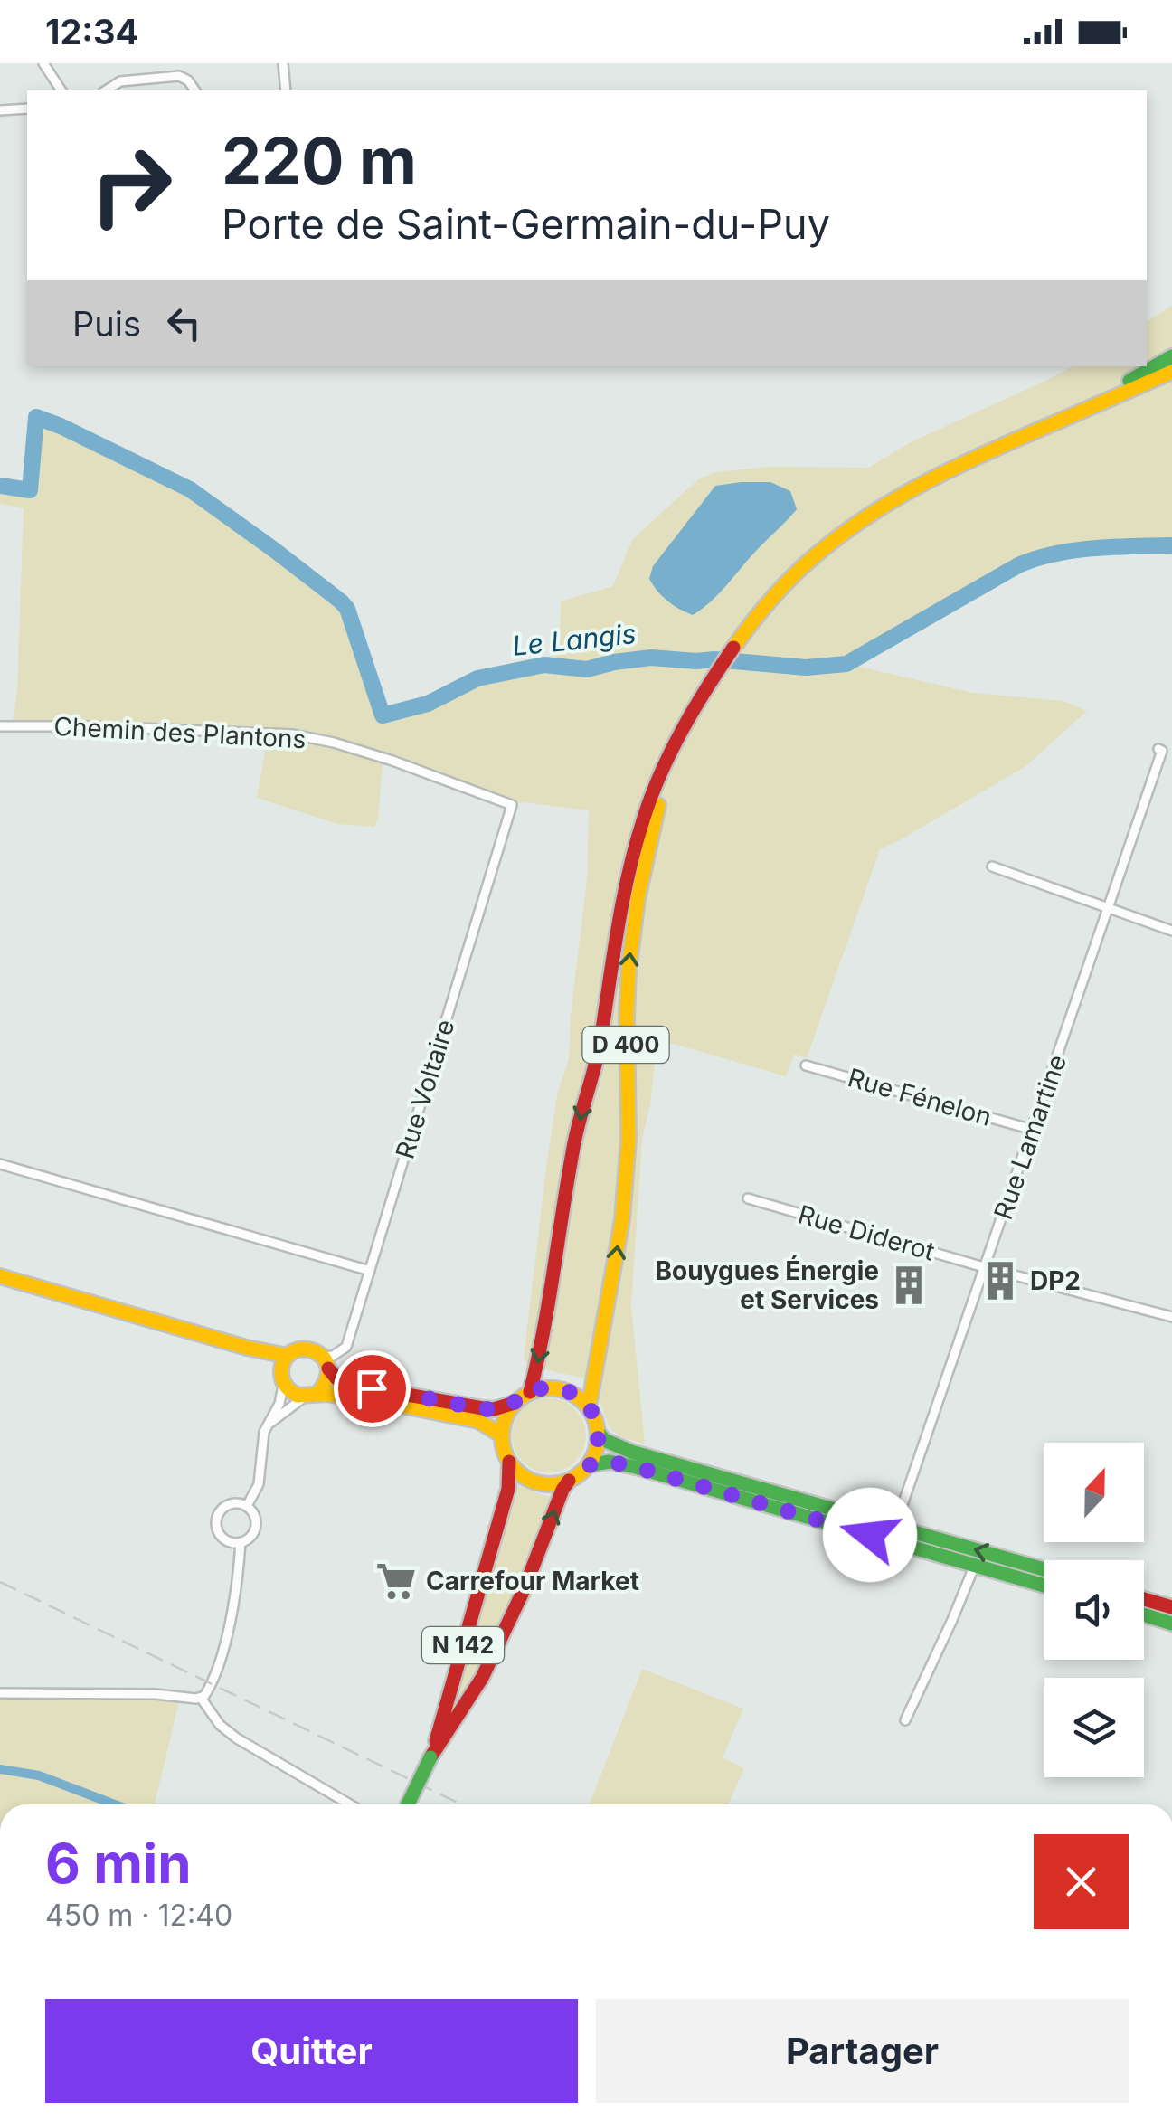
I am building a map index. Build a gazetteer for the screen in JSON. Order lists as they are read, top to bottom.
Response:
{
  "streets": {
    "main road": ["D 400", "N 142"],
    "street": [
      "Chemin des Plantons",
      "Rue Voltaire",
      "Rue Fénelon",
      "Rue Lamartine",
      "Rue Diderot"
    ]
  },
  "crossings": [
    ["Chemin des Plantons", "Rue Voltaire"],
    ["D 400", "N 142"],
    ["Rue Fénelon", "Rue Lamartine"],
    ["Rue Lamartine", "Rue Diderot"]
  ],
  "water": ["Le Langis"],
  "places": {
    "building": ["DP2", "Bouygues Énergie et Services"],
    "supermarket": ["Carrefour Market"]
  },
  "north": "top",
  "page": {
    "status": "12:34",
    "turn": ["220 m", "Porte de Saint-Germain-du-Puy"],
    "then": "Puis",
    "heading": ["6 min", "450 m · 12:40"],
    "buttons": ["Quitter", "Partager"]
  }
}
